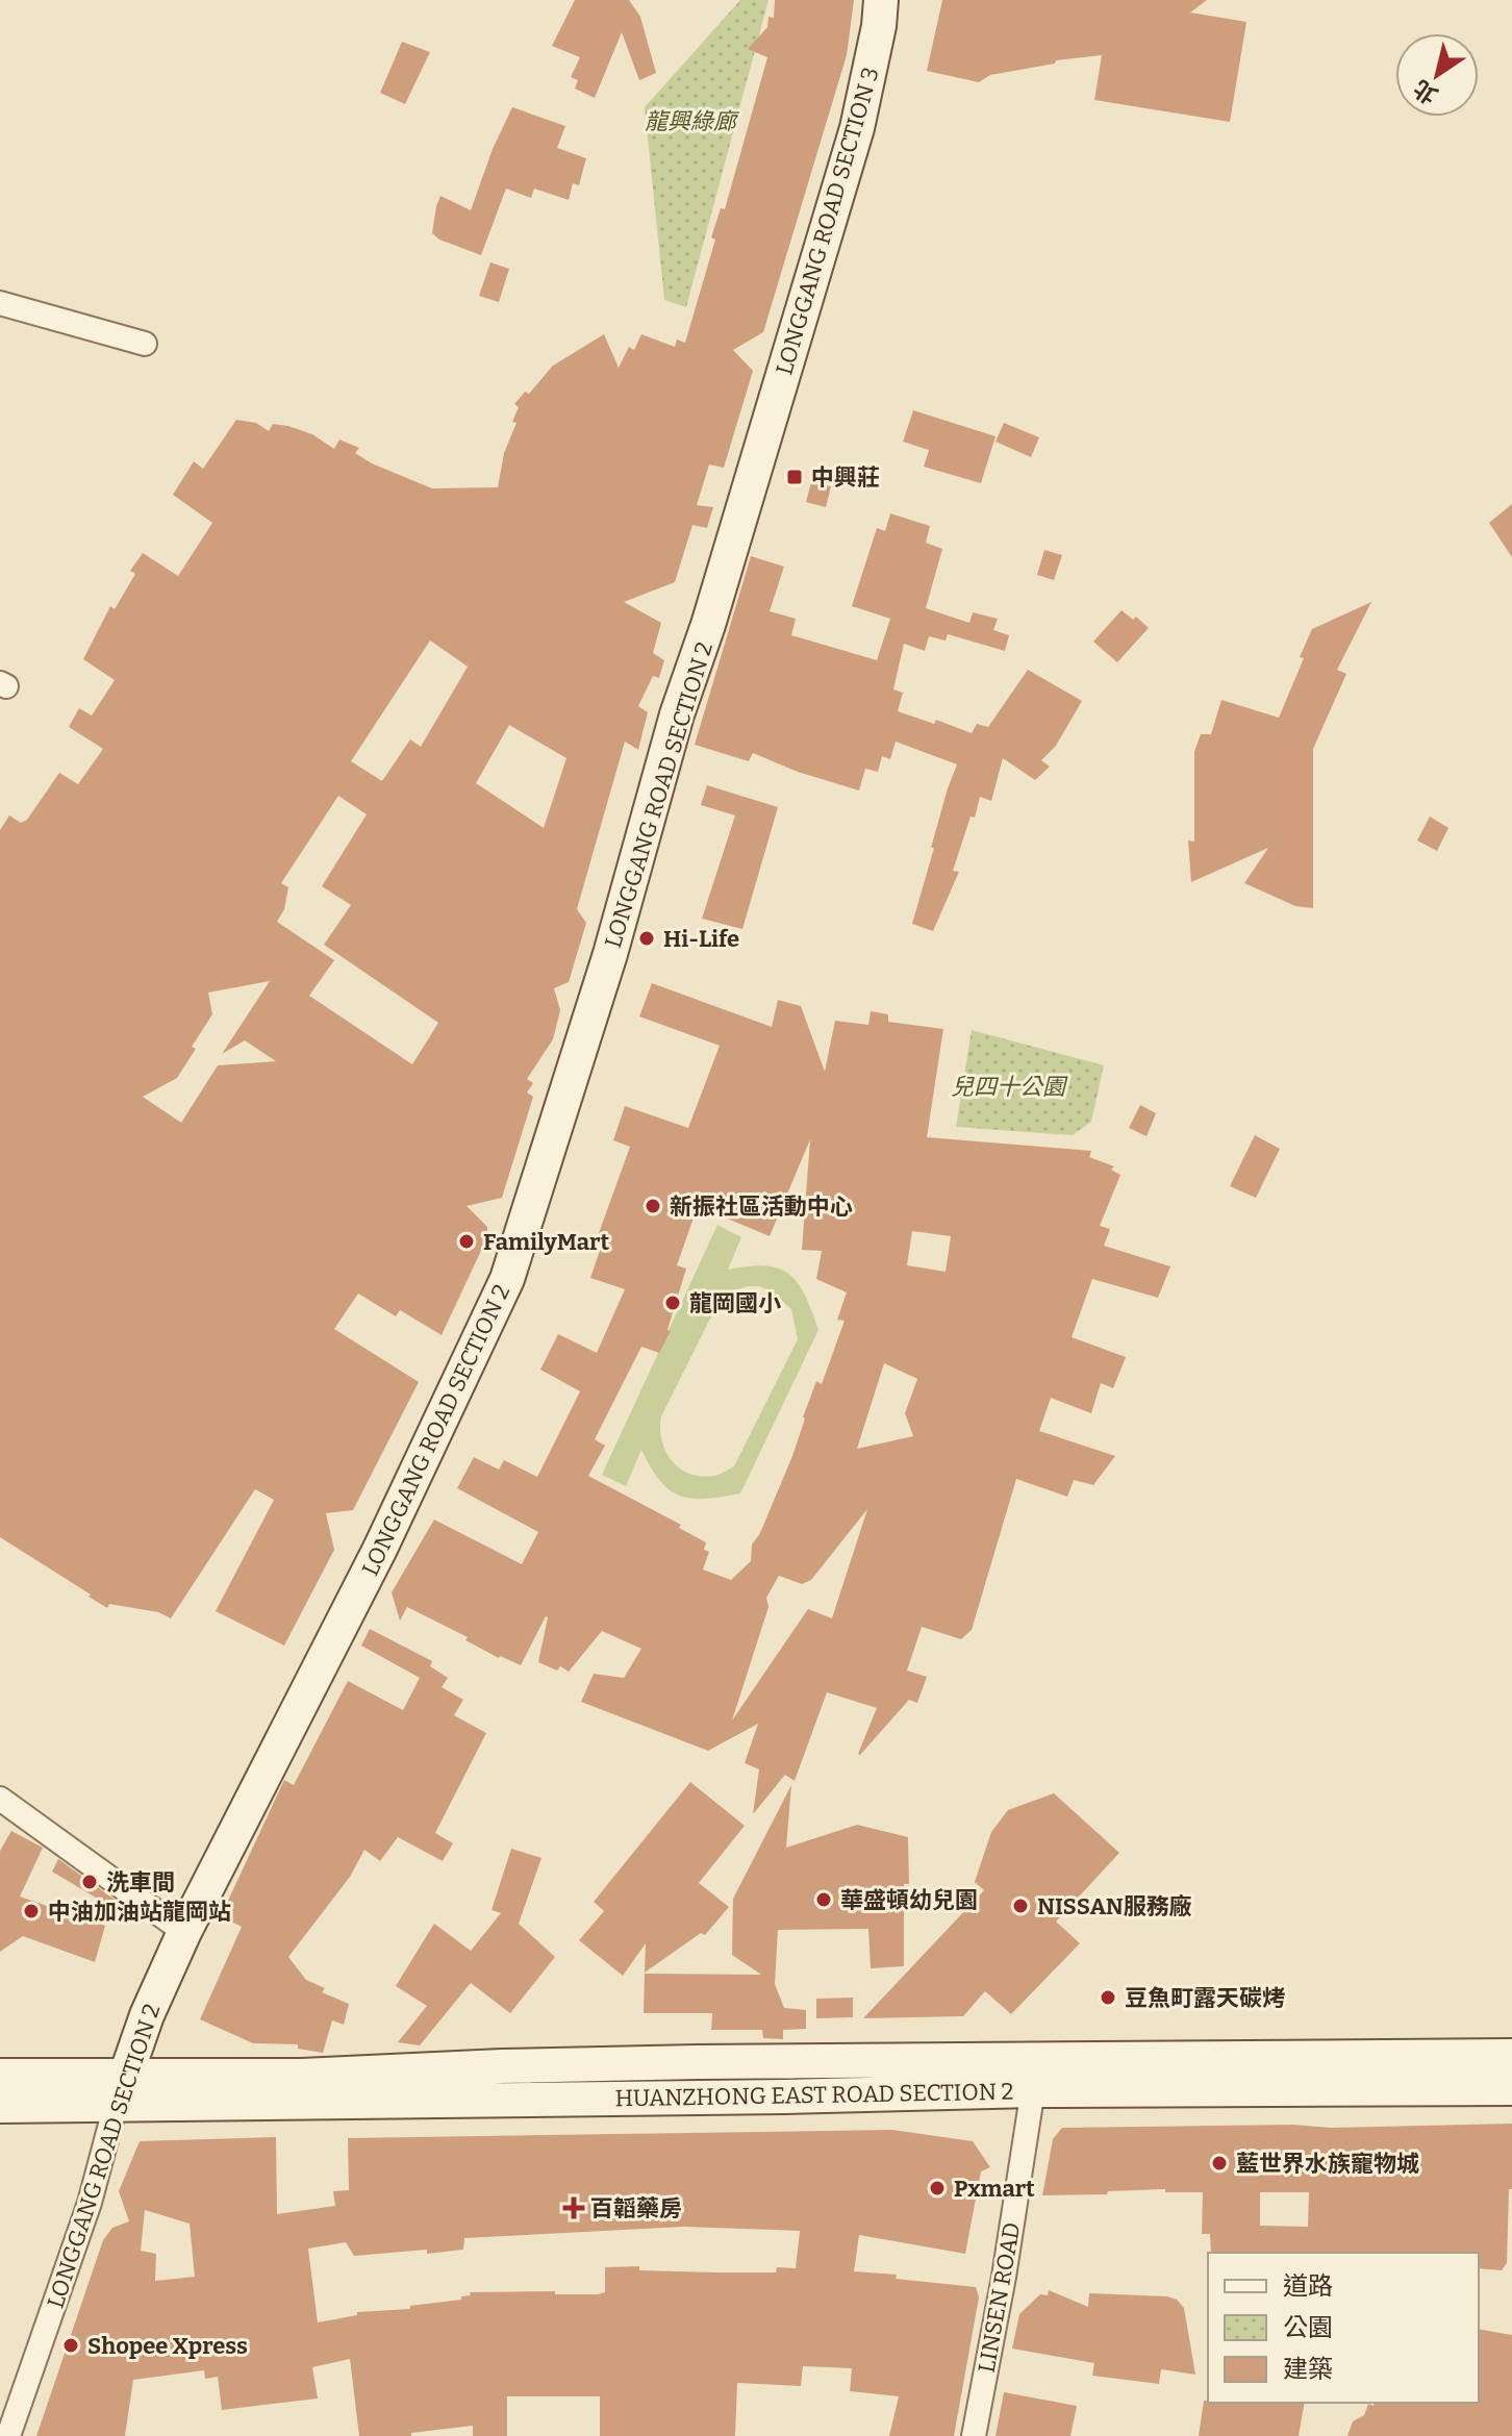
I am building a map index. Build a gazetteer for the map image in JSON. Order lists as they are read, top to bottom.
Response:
{
  "streets": {
    "main road": ["LONGGANG ROAD SECTION 3", "LONGGANG ROAD SECTION 2", "HUANZHONG EAST ROAD SECTION 2"],
    "street": ["LINSEN ROAD"]
  },
  "crossings": [
    ["LONGGANG ROAD SECTION 3", "LONGGANG ROAD SECTION 2"],
    ["LONGGANG ROAD SECTION 2", "HUANZHONG EAST ROAD SECTION 2"],
    ["HUANZHONG EAST ROAD SECTION 2", "LINSEN ROAD"]
  ],
  "parks": ["龍興綠廊", "兒四十公園"],
  "places": {
    "transit": ["中興莊"],
    "other": [
      "Hi-Life",
      "新振社區活動中心",
      "FamilyMart",
      "龍岡國小",
      "洗車間",
      "華盛頓幼兒園",
      "NISSAN服務廠",
      "中油加油站龍岡站",
      "豆魚町露天碳烤",
      "藍世界水族寵物城",
      "Pxmart",
      "Shopee Xpress"
    ],
    "health": ["百韜藥房"]
  },
  "legend": ["道路", "公園", "建築"],
  "north": "bottom left"
}
